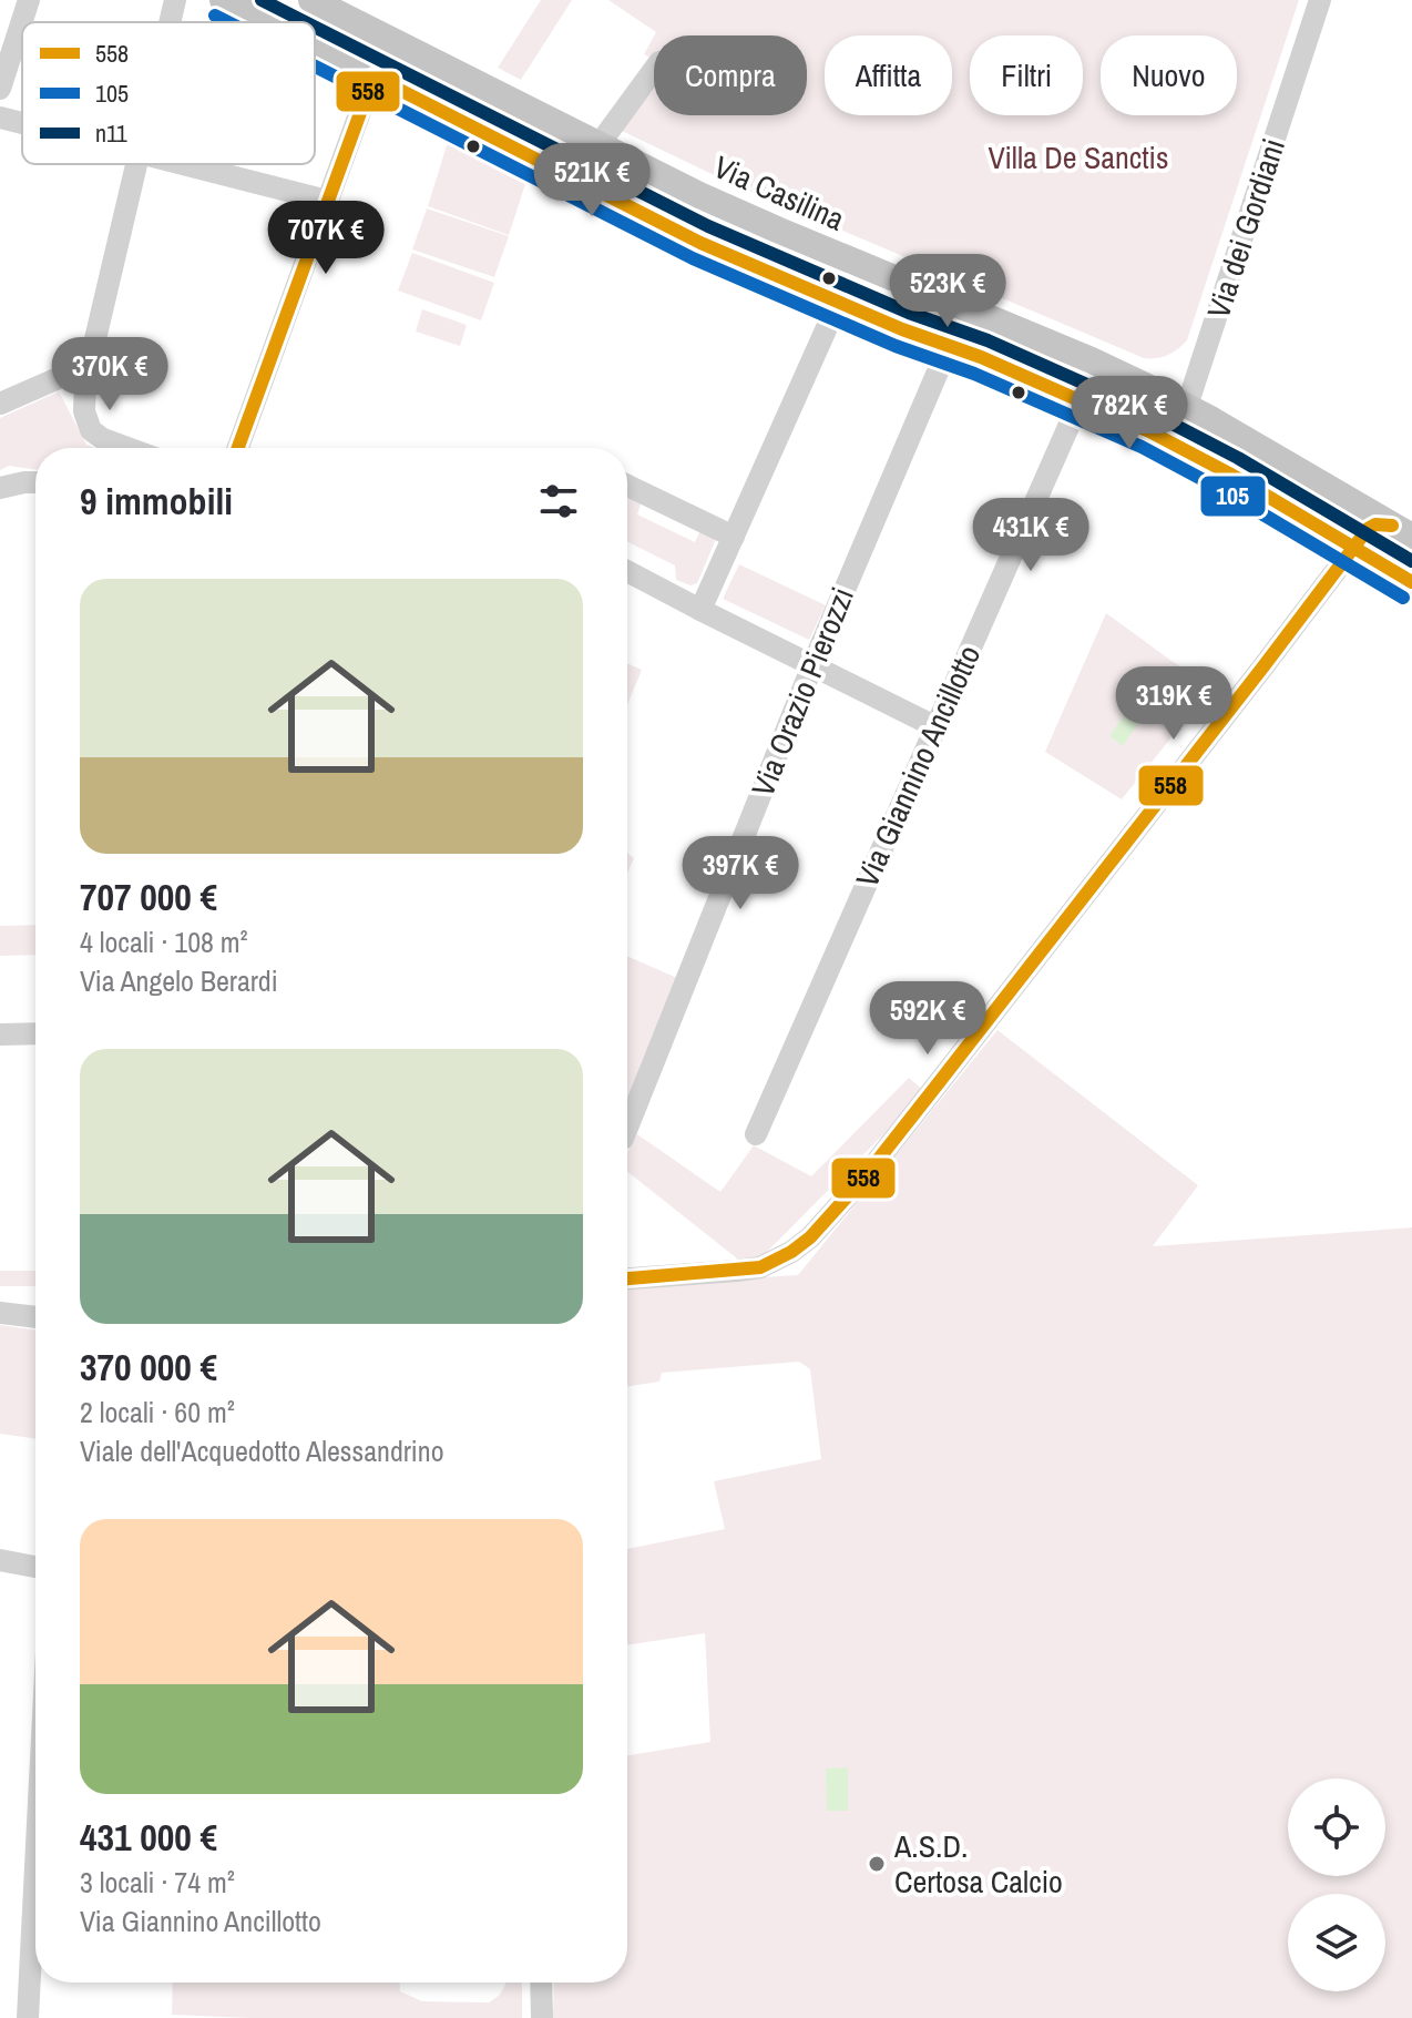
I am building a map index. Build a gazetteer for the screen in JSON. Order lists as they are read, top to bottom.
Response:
{
  "streets": {
    "main road": ["Via Casilina"],
    "street": ["Via dei Gordiani", "Via Orazio Pierozzi", "Via Giannino Ancillotto"]
  },
  "crossings": [
    ["Via Casilina", "Via dei Gordiani"],
    ["Via Casilina", "Via Orazio Pierozzi"]
  ],
  "parks": ["Villa De Sanctis"],
  "places": ["A.S.D. Certosa Calcio"],
  "lines": ["transit line n11", "transit line 105", "transit line 558"],
  "legend": ["558", "105", "n11"],
  "page": {
    "chip": [
      "Compra",
      "Affitta",
      "Filtri",
      "Nuovo"
    ],
    "price": [
      "521K €",
      "707K €",
      "523K €",
      "370K €",
      "782K €",
      "431K €",
      "319K €",
      "397K €",
      "592K €"
    ],
    "heading": "9 immobili",
    "list": [
      {
        "name": "707 000 €",
        "note": "4 locali · 108 m² · Via Angelo Berardi"
      },
      {
        "name": "370 000 €",
        "note": "2 locali · 60 m² · Viale dell'Acquedotto Alessandrino"
      },
      {
        "name": "431 000 €",
        "note": "3 locali · 74 m² · Via Giannino Ancillotto"
      }
    ]
  }
}
